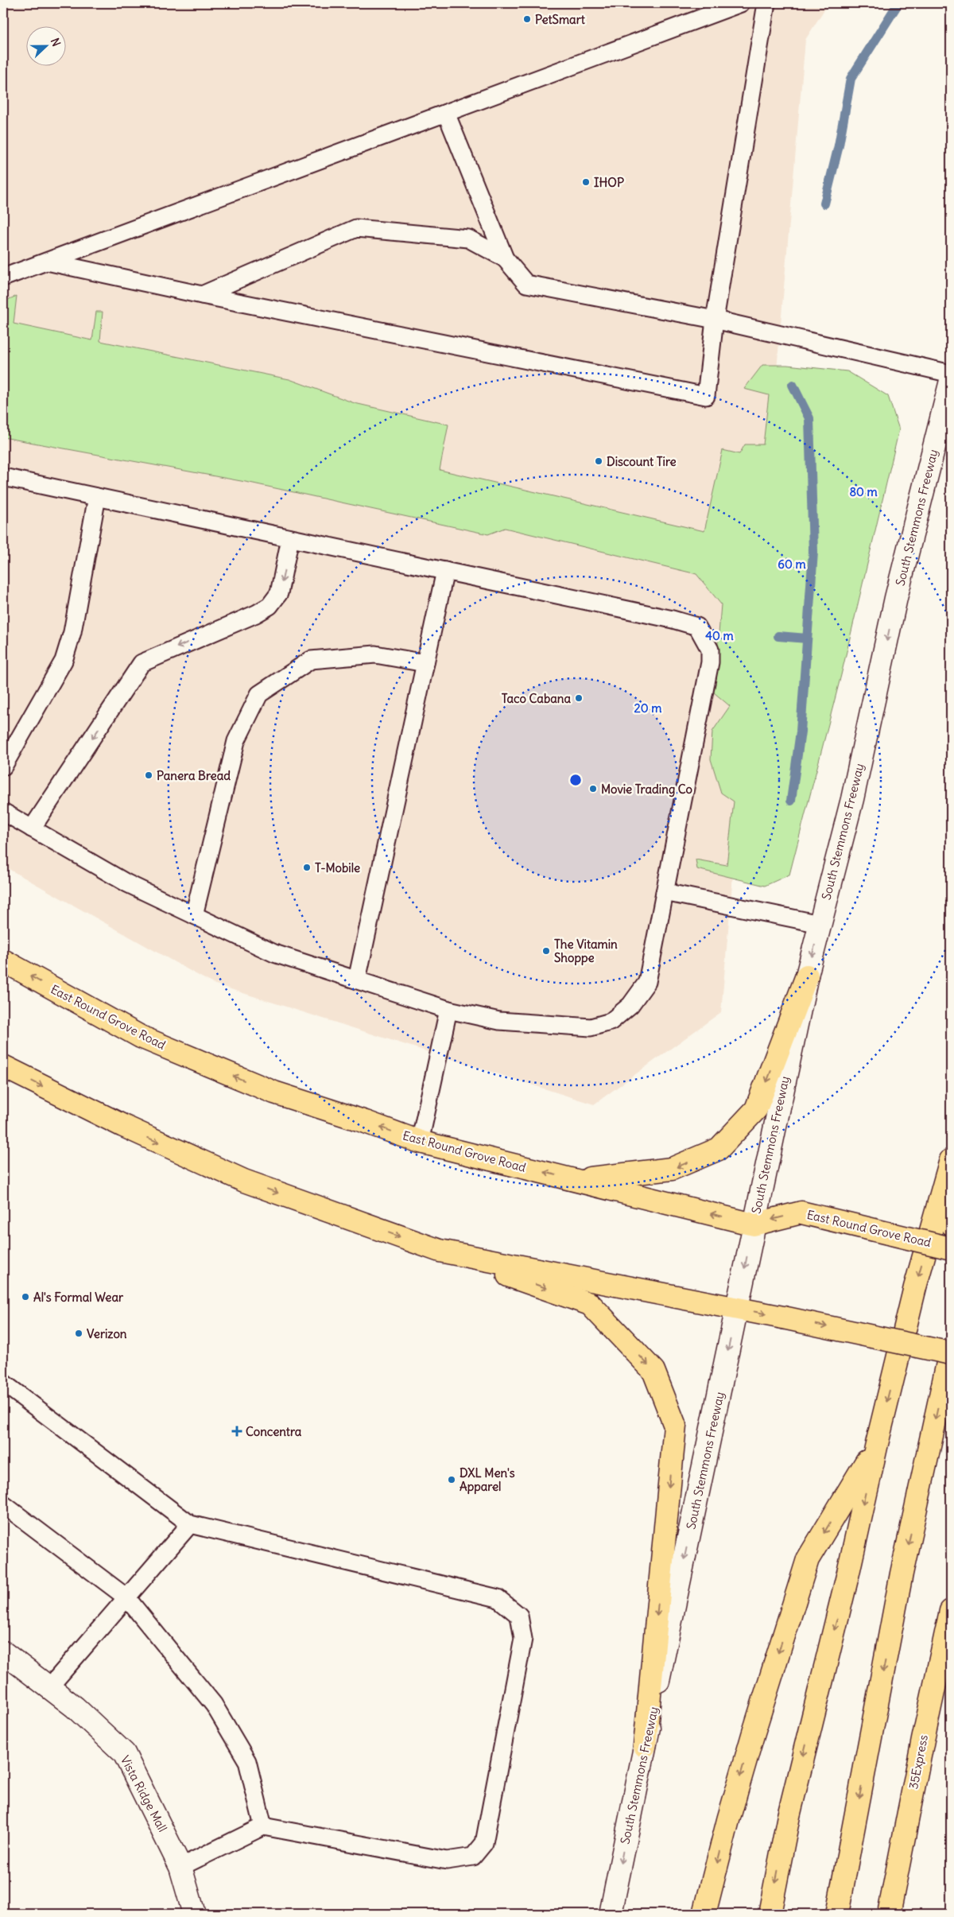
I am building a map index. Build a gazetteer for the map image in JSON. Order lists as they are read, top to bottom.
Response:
{
  "streets": {
    "main road": [
      "South Stemmons Freeway",
      "East Round Grove Road",
      "35Express",
      "Vista Ridge Mall"
    ]
  },
  "crossings": [
    ["South Stemmons Freeway", "East Round Grove Road"]
  ],
  "places": {
    "other": [
      "PetSmart",
      "IHOP",
      "Discount Tire",
      "Taco Cabana",
      "Panera Bread",
      "Movie Trading Co",
      "T-Mobile",
      "The Vitamin Shoppe",
      "Al's Formal Wear",
      "Verizon",
      "DXL Men's Apparel"
    ],
    "health": ["Concentra"]
  },
  "north": "right",
  "rings": [
    "80 m",
    "60 m",
    "40 m",
    "20 m"
  ]
}
